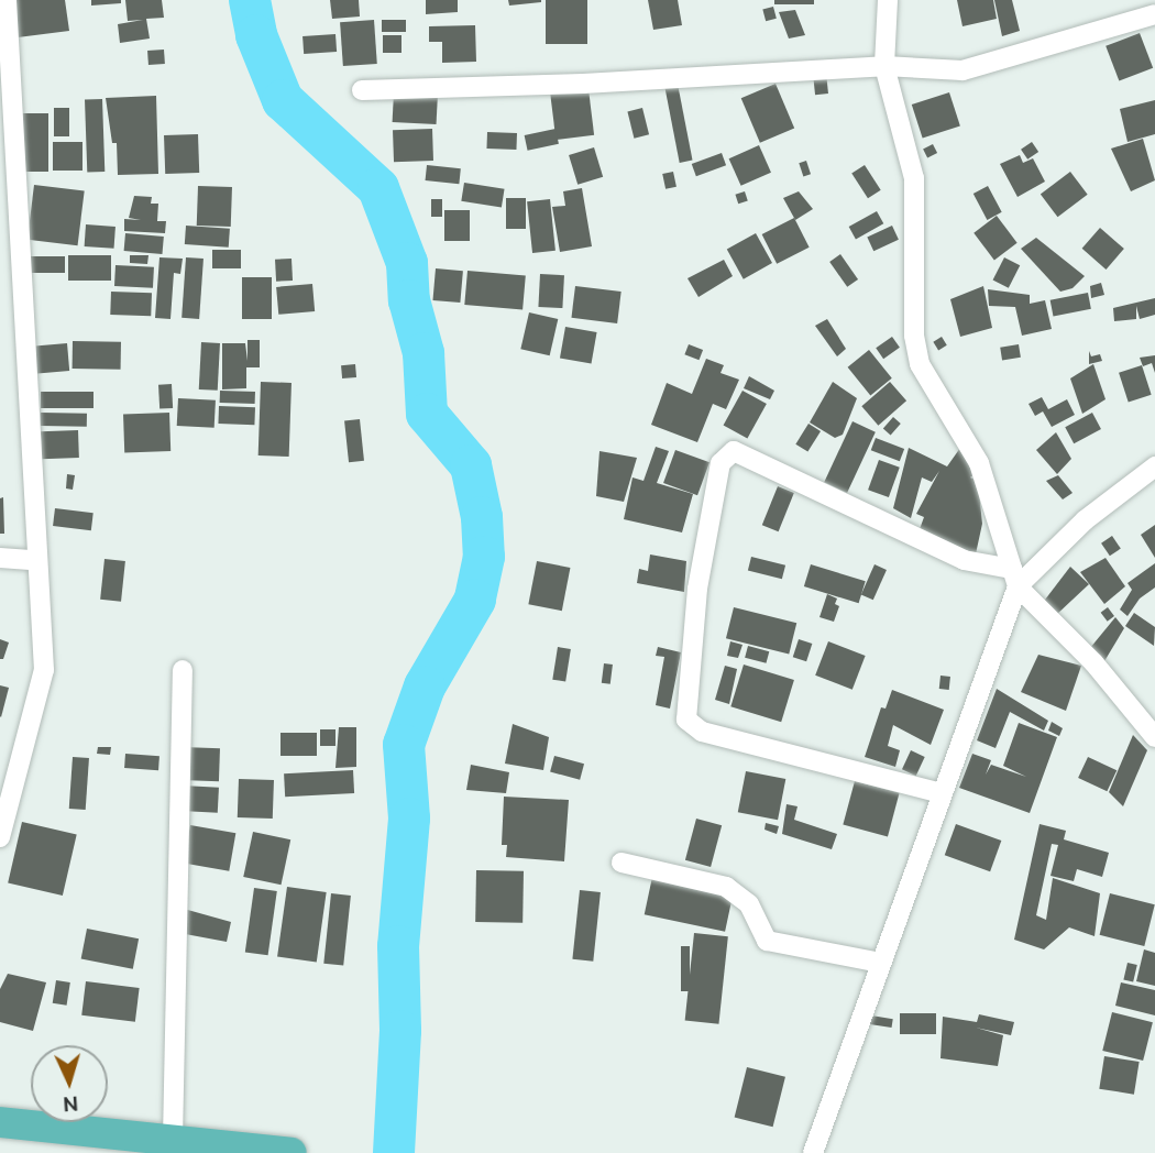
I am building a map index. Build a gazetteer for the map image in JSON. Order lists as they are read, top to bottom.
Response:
{
  "north": "bottom"
}
